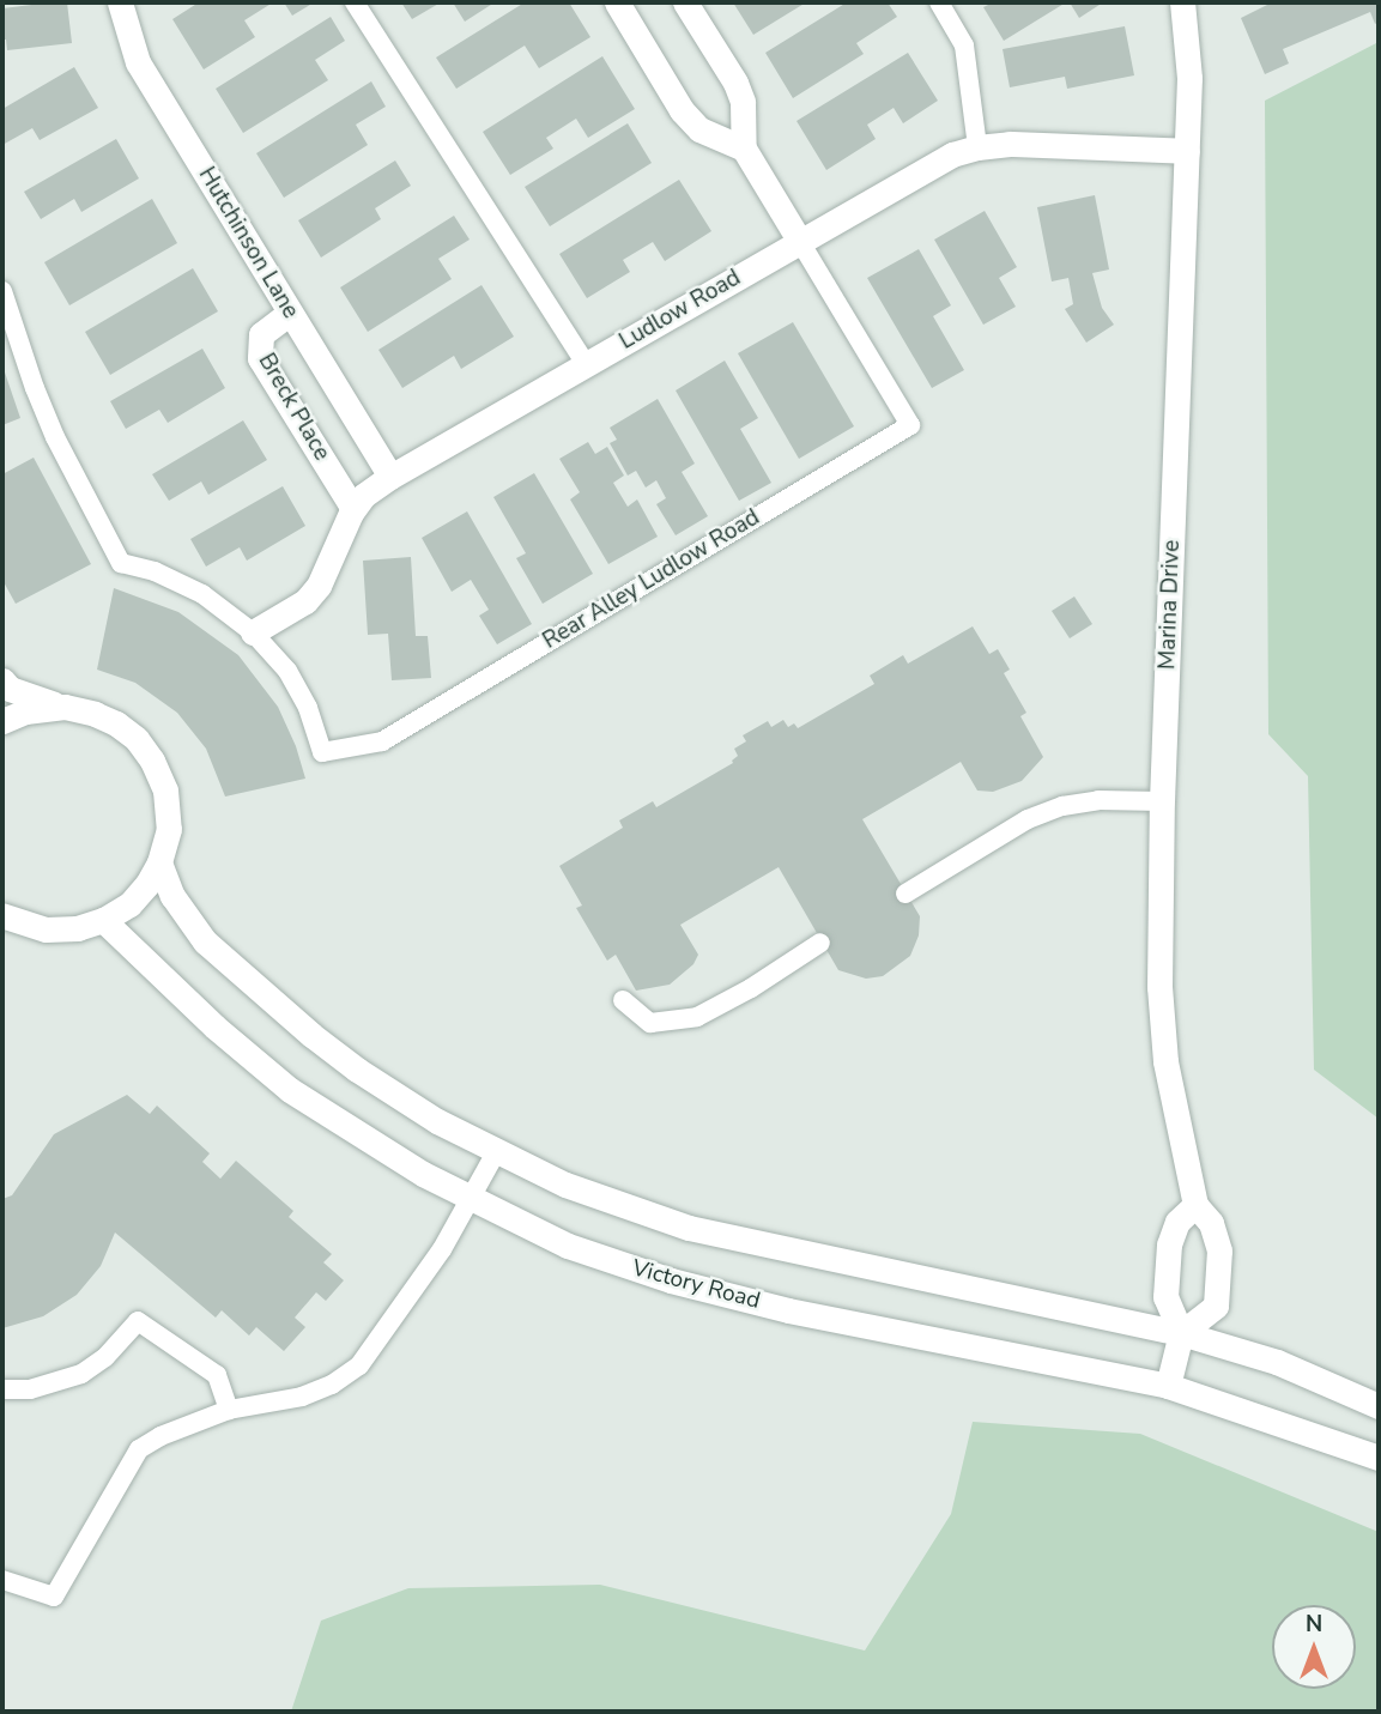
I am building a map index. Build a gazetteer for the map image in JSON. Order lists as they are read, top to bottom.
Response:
{
  "streets": {
    "street": [
      "Hutchinson Lane",
      "Ludlow Road",
      "Breck Place",
      "Marina Drive",
      "Victory Road"
    ],
    "lane": ["Rear Alley Ludlow Road"]
  },
  "crossings": [
    ["Hutchinson Lane", "Ludlow Road"],
    ["Hutchinson Lane", "Breck Place"],
    ["Ludlow Road", "Breck Place"],
    ["Ludlow Road", "Rear Alley Ludlow Road"],
    ["Ludlow Road", "Marina Drive"]
  ],
  "north": "top"
}
